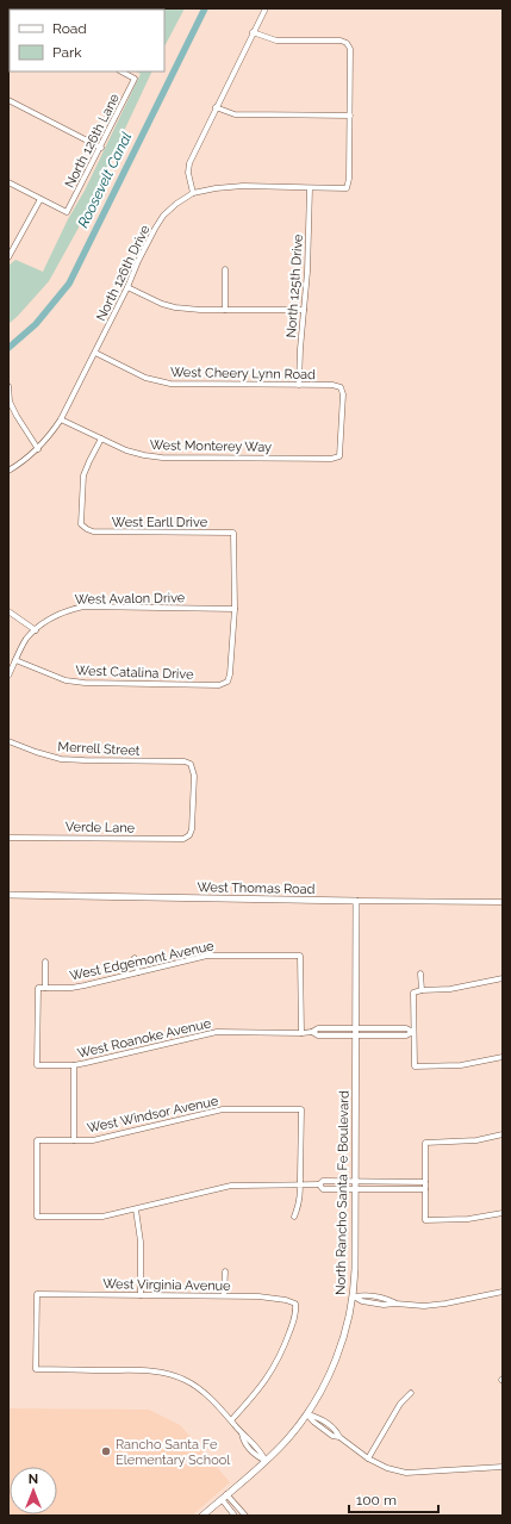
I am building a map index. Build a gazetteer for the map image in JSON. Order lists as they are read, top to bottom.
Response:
{
  "streets": {
    "street": [
      "North 126th Lane",
      "North 126th Drive",
      "North 125th Drive",
      "West Cheery Lynn Road",
      "West Monterey Way",
      "West Earll Drive",
      "West Avalon Drive",
      "West Catalina Drive",
      "Merrell Street",
      "Verde Lane",
      "West Thomas Road",
      "West Edgemont Avenue",
      "West Roanoke Avenue",
      "West Windsor Avenue",
      "North Rancho Santa Fe Boulevard",
      "West Virginia Avenue"
    ]
  },
  "crossings": [
    ["North 126th Drive", "West Cheery Lynn Road"],
    ["North 126th Drive", "West Monterey Way"],
    ["North 125th Drive", "West Cheery Lynn Road"],
    ["West Cheery Lynn Road", "West Monterey Way"],
    ["West Monterey Way", "West Earll Drive"],
    ["West Earll Drive", "West Avalon Drive"],
    ["West Earll Drive", "West Catalina Drive"],
    ["West Avalon Drive", "West Catalina Drive"],
    ["Merrell Street", "Verde Lane"],
    ["West Thomas Road", "North Rancho Santa Fe Boulevard"],
    ["West Edgemont Avenue", "West Roanoke Avenue"],
    ["West Roanoke Avenue", "North Rancho Santa Fe Boulevard"]
  ],
  "water": ["Roosevelt Canal"],
  "places": ["Rancho Santa Fe Elementary School"],
  "legend": ["Road", "Park"],
  "scale_bar": "100 m",
  "north": "top"
}
